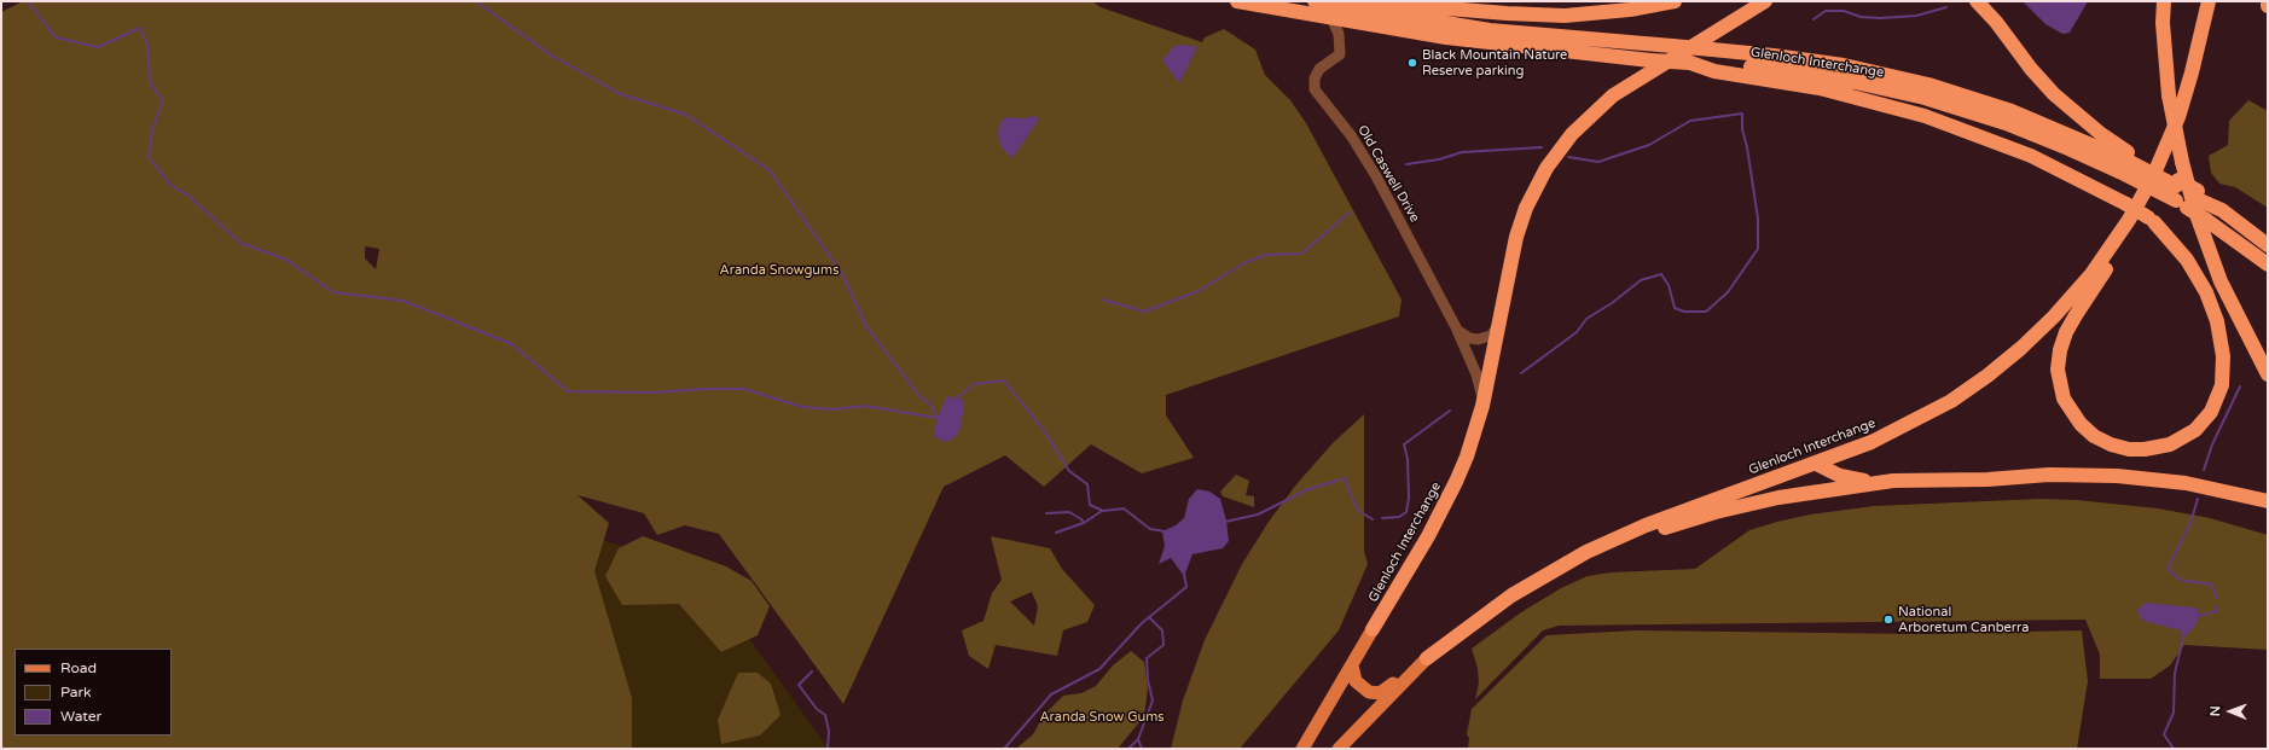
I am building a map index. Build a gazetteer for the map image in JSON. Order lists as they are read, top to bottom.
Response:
{
  "streets": {
    "highway": ["Glenloch Interchange"],
    "street": ["Old Caswell Drive"]
  },
  "crossings": [
    ["Glenloch Interchange", "Old Caswell Drive"]
  ],
  "parks": ["Aranda Snowgums", "Aranda Snow Gums"],
  "places": ["Black Mountain Nature Reserve parking", "National Arboretum Canberra"],
  "legend": ["Road", "Park", "Water"],
  "north": "left"
}
